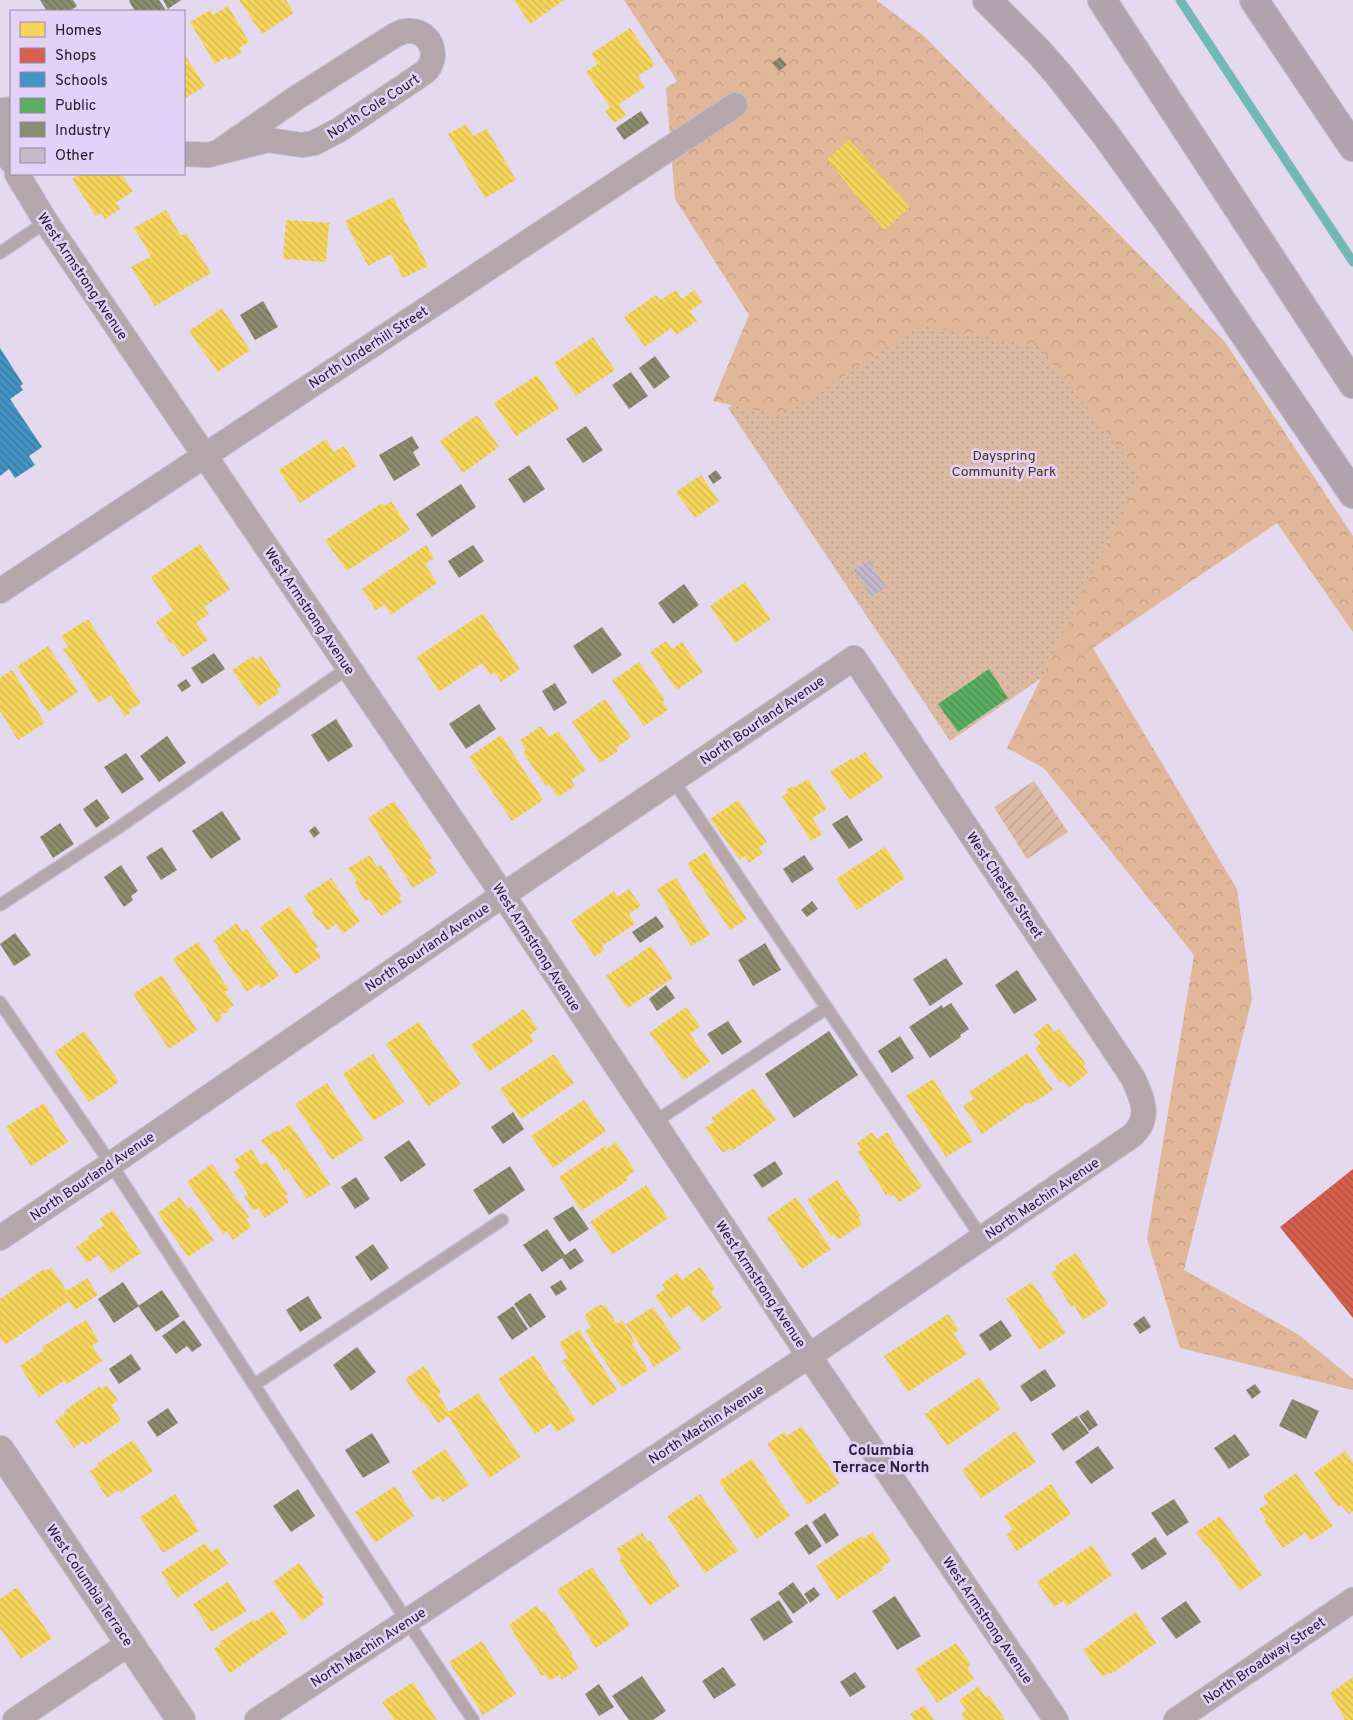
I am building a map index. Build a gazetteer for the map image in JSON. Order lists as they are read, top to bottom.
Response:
{
  "streets": {
    "street": [
      "North Cole Court",
      "West Armstrong Avenue",
      "North Underhill Street",
      "North Bourland Avenue",
      "West Chester Street",
      "North Machin Avenue",
      "West Columbia Terrace",
      "North Broadway Street"
    ]
  },
  "crossings": [
    ["West Armstrong Avenue", "North Underhill Street"],
    ["West Armstrong Avenue", "North Bourland Avenue"],
    ["West Armstrong Avenue", "North Machin Avenue"],
    ["North Bourland Avenue", "West Chester Street"],
    ["West Chester Street", "North Machin Avenue"]
  ],
  "districts": ["Columbia Terrace North"],
  "parks": ["Dayspring Community Park"],
  "legend": [
    "Homes",
    "Shops",
    "Schools",
    "Public",
    "Industry",
    "Other"
  ]
}
